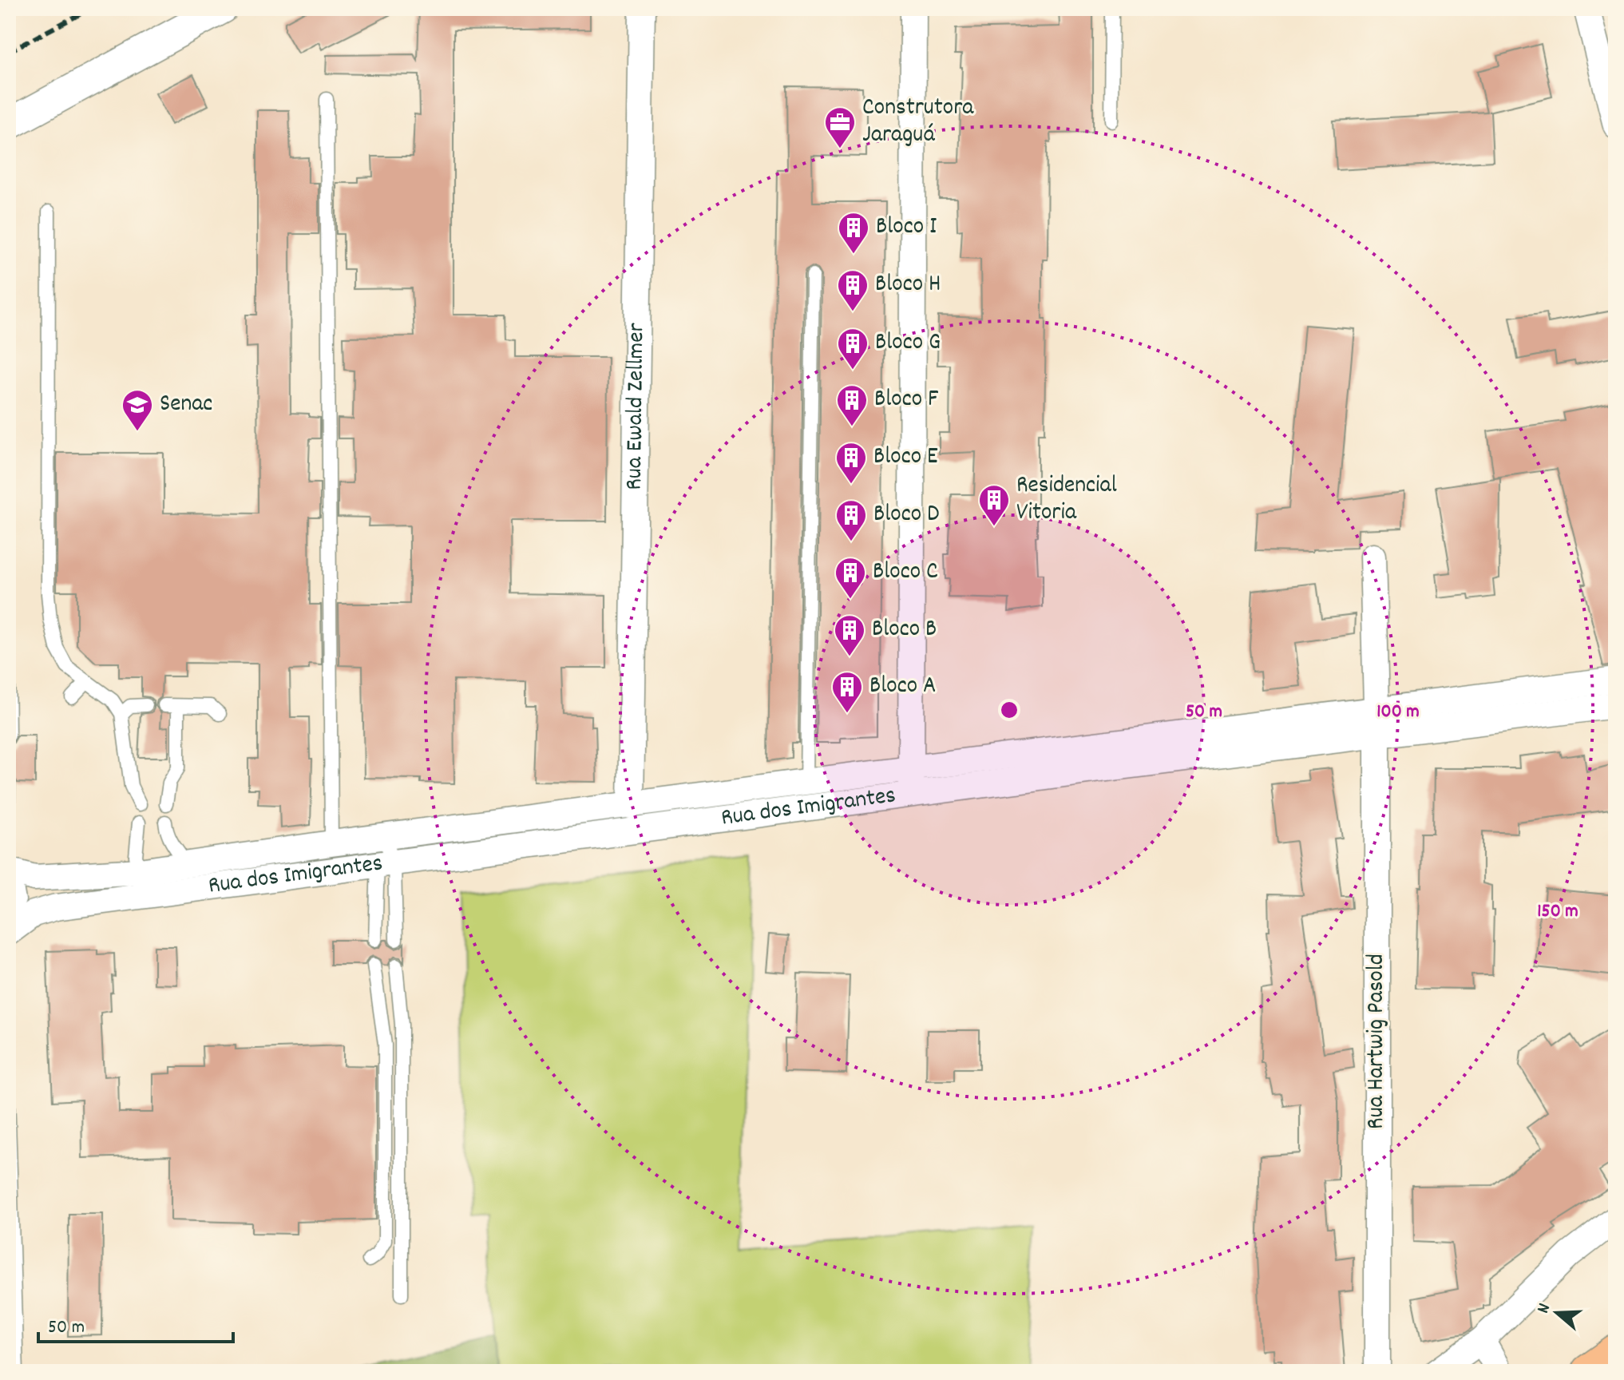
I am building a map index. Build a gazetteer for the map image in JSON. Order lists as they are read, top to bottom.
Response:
{
  "streets": {
    "street": ["Rua Ewald Zellmer", "Rua dos Imigrantes", "Rua Hartwig Pasold"]
  },
  "crossings": [
    ["Rua Ewald Zellmer", "Rua dos Imigrantes"],
    ["Rua dos Imigrantes", "Rua Hartwig Pasold"]
  ],
  "places": {
    "office": ["Construtora Jaraguá"],
    "building": [
      "Bloco I",
      "Bloco H",
      "Bloco G",
      "Bloco F",
      "Bloco E",
      "Residencial Vitoria",
      "Bloco D",
      "Bloco C",
      "Bloco B",
      "Bloco A"
    ],
    "school or university": ["Senac"]
  },
  "scale_bar": "50 m",
  "north": "left",
  "rings": ["50 m", "100 m", "150 m"]
}
